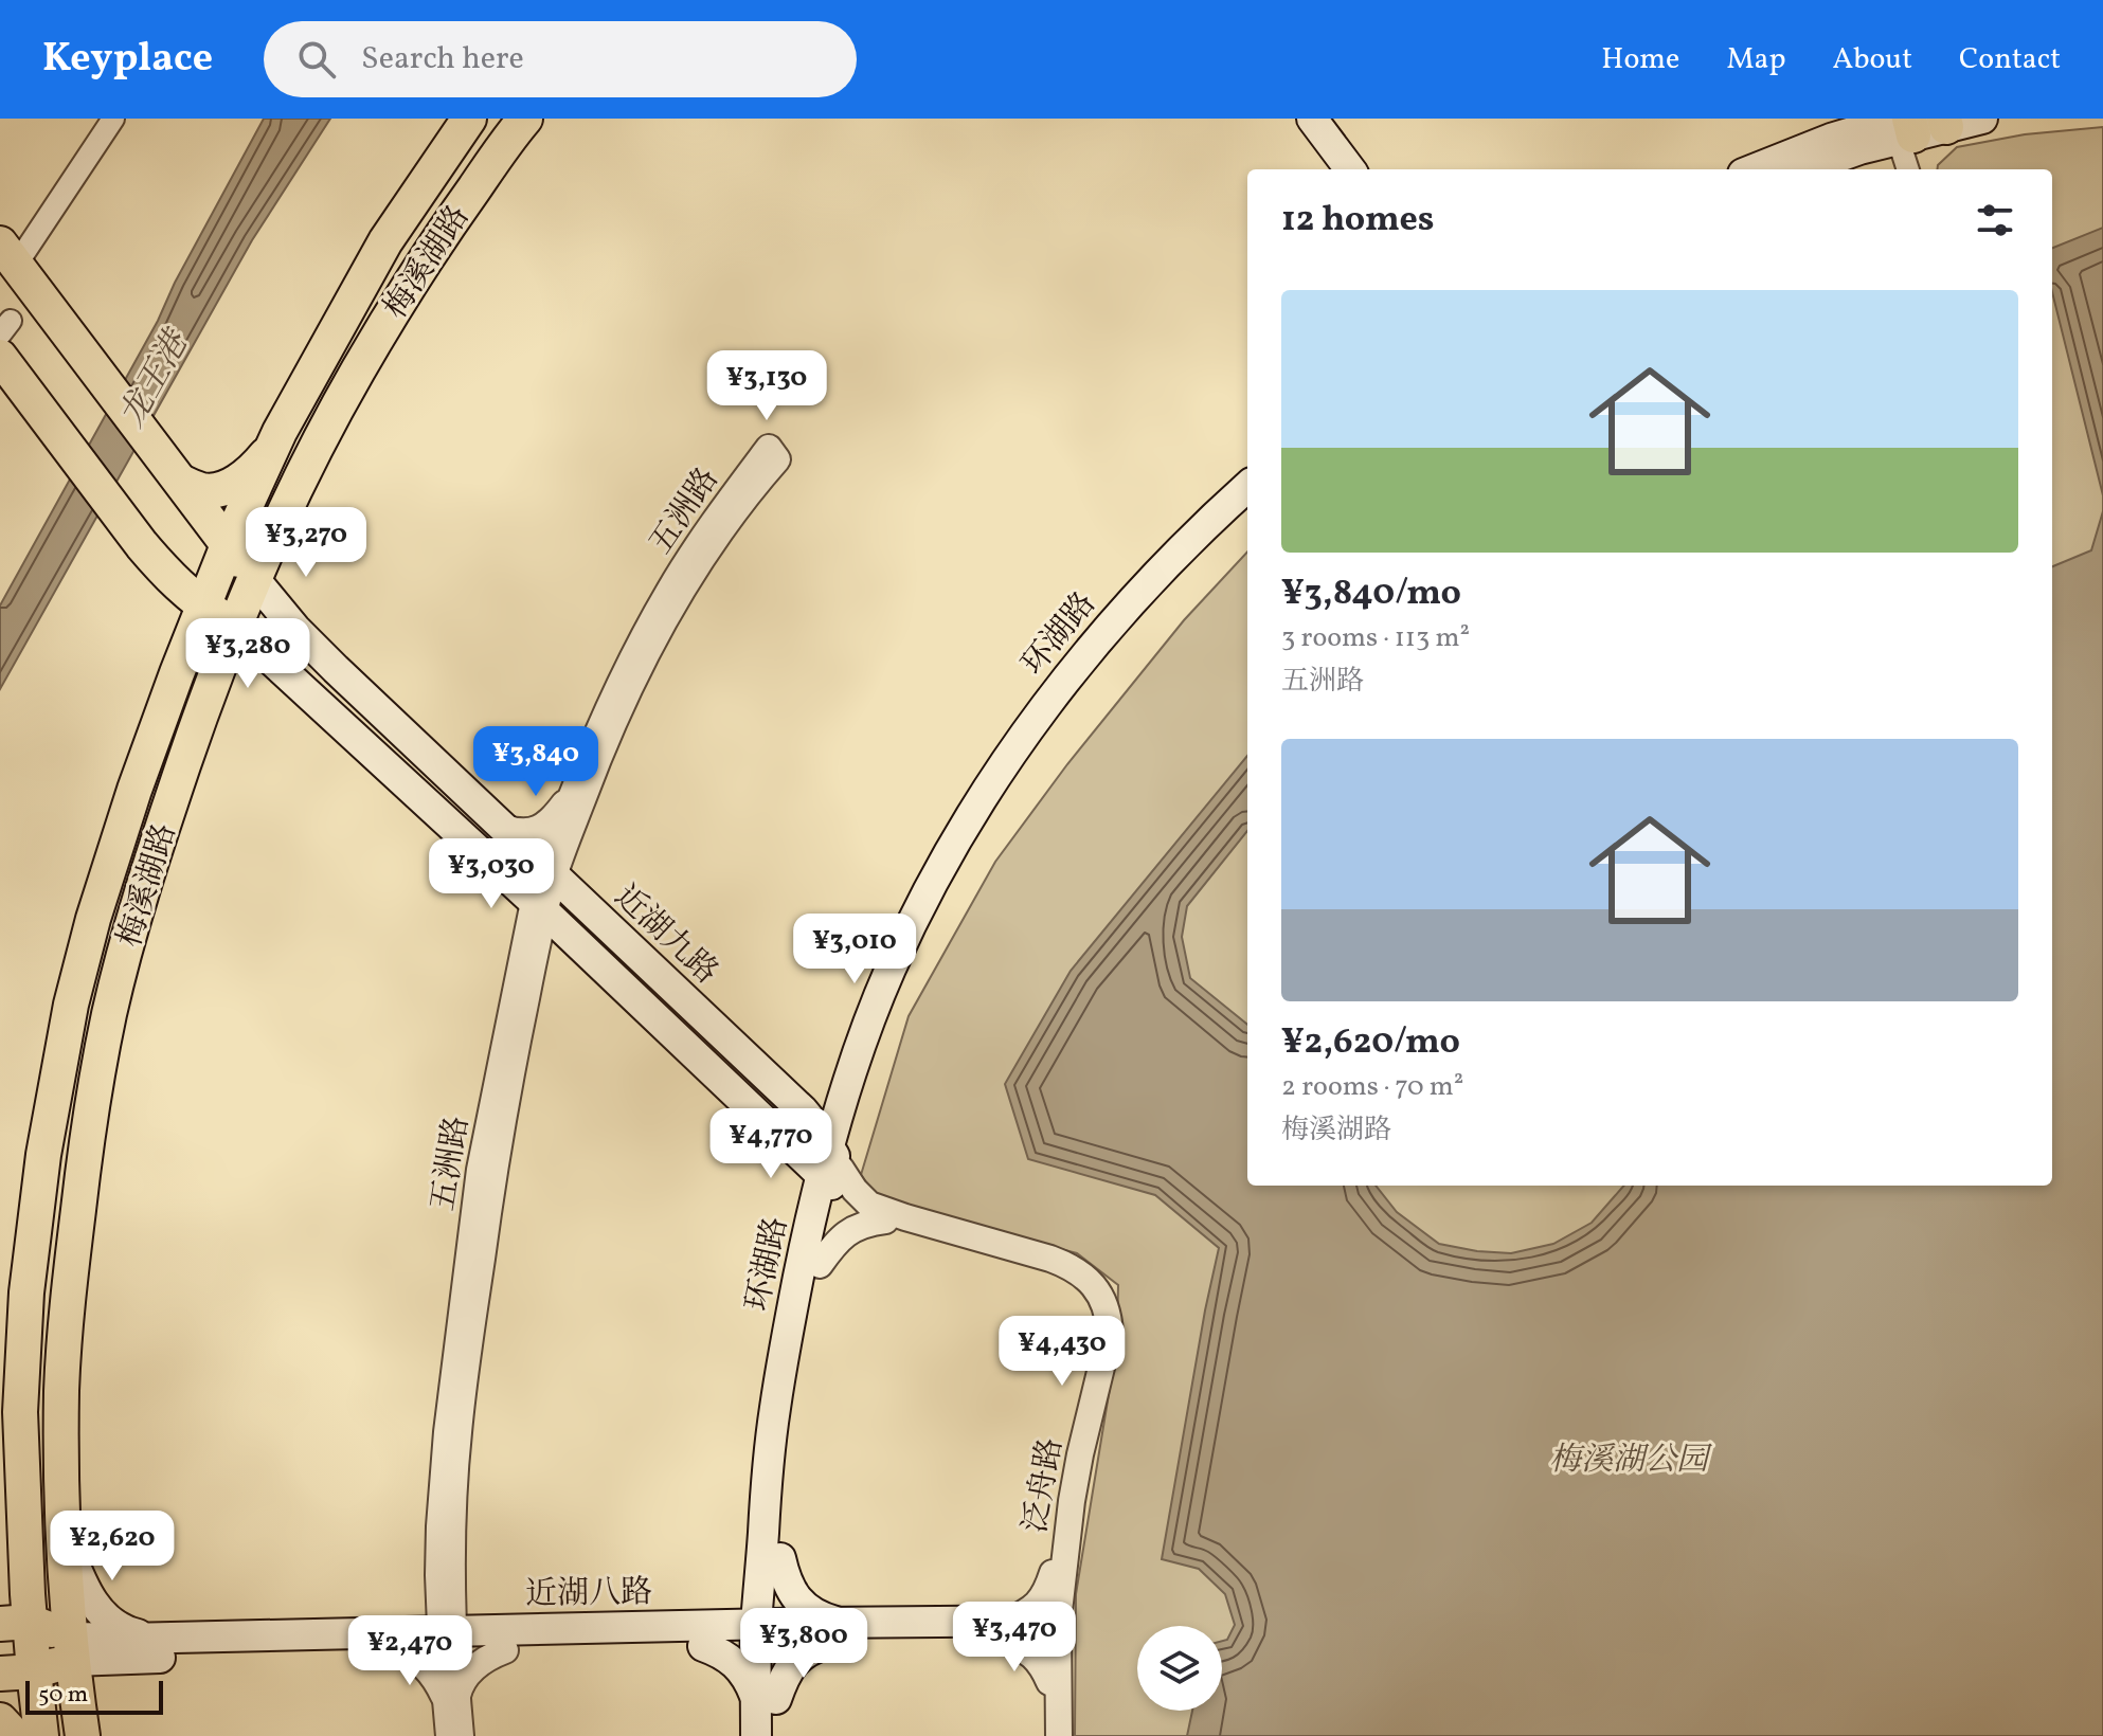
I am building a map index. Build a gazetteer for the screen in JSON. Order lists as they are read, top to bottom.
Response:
{
  "streets": {
    "main road": [
      "梅溪湖路",
      "环湖路",
      "近湖九路",
      "近湖八路"
    ],
    "street": ["五洲路", "泛舟路"]
  },
  "crossings": [
    ["梅溪湖路", "近湖九路"],
    ["梅溪湖路", "近湖八路"],
    ["五洲路", "近湖九路"],
    ["五洲路", "近湖八路"],
    ["环湖路", "近湖九路"],
    ["环湖路", "泛舟路"],
    ["环湖路", "近湖八路"],
    ["近湖九路", "泛舟路"],
    ["泛舟路", "近湖八路"]
  ],
  "water": ["龙王港"],
  "parks": ["梅溪湖公园"],
  "scale_bar": "50 m",
  "page": {
    "header": "Keyplace",
    "search": "Search here",
    "nav": [
      "Home",
      "Map",
      "About",
      "Contact"
    ],
    "heading": "12 homes",
    "list": [
      {
        "name": "¥3,840/mo",
        "note": "3 rooms · 113 m² · 五洲路"
      },
      {
        "name": "¥2,620/mo",
        "note": "2 rooms · 70 m² · 梅溪湖路"
      }
    ],
    "price": [
      "¥3,130",
      "¥3,270",
      "¥3,280",
      "¥3,840",
      "¥3,030",
      "¥3,010",
      "¥4,770",
      "¥4,430",
      "¥2,620",
      "¥3,470",
      "¥3,800",
      "¥2,470"
    ],
    "scale": "50 m"
  }
}
